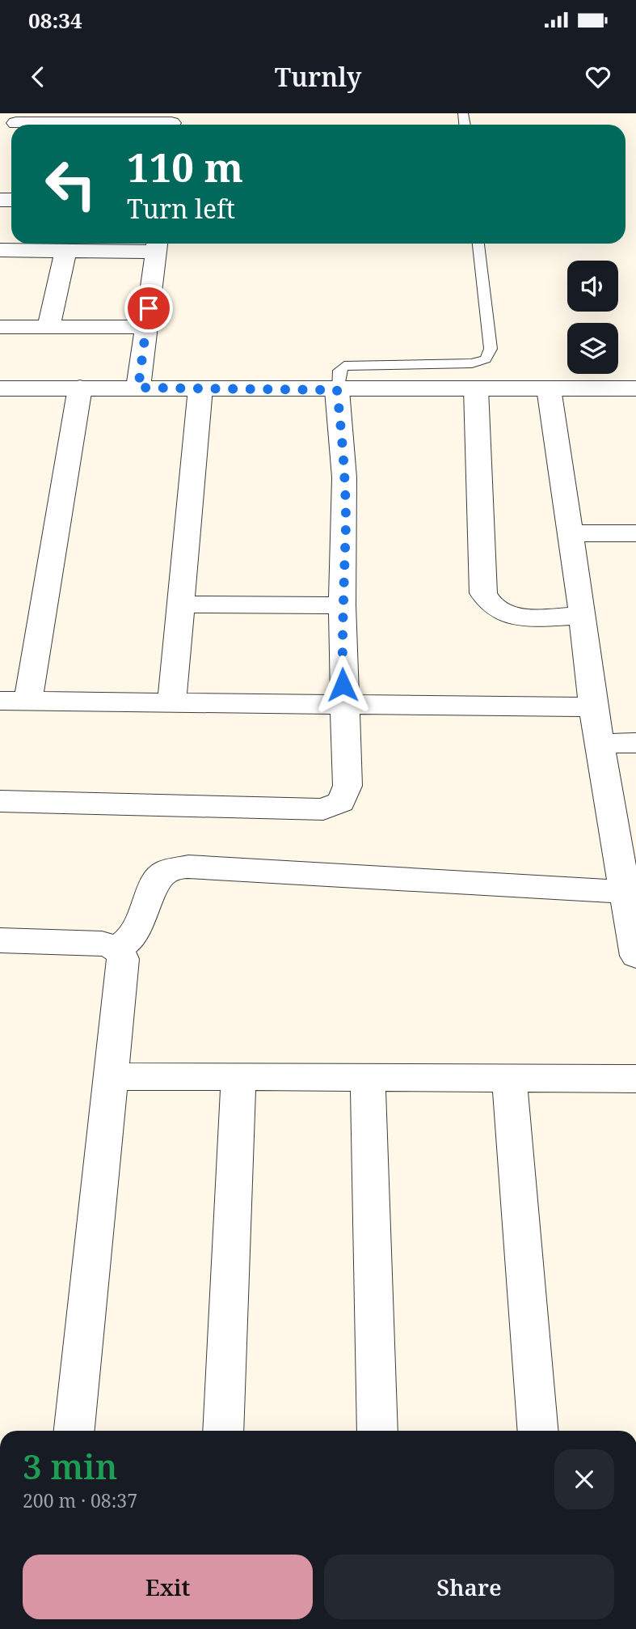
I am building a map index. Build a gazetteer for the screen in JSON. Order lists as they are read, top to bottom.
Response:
{
  "page": {
    "status": "08:34",
    "header": "Turnly",
    "turn": ["110 m", "Turn left"],
    "heading": ["3 min", "200 m · 08:37"],
    "buttons": ["Exit", "Share"]
  }
}
